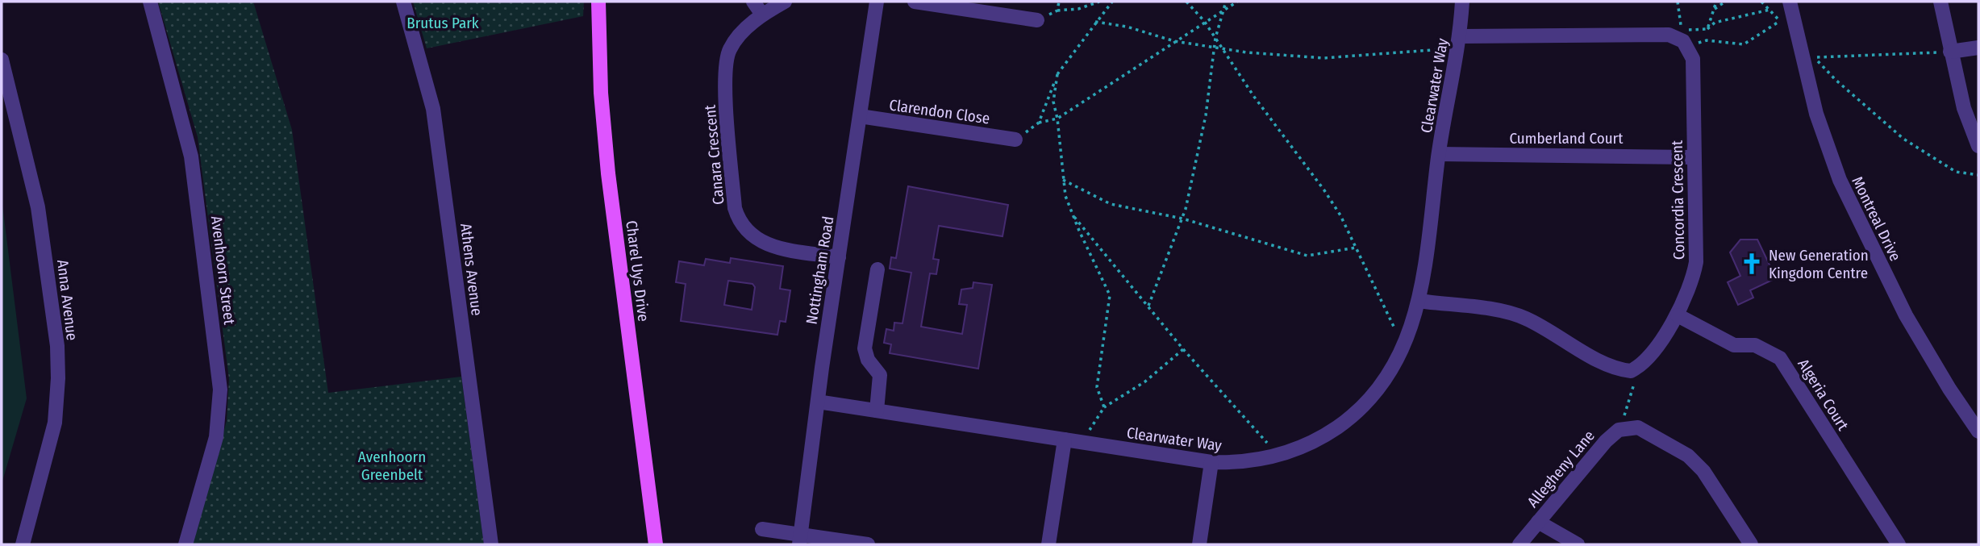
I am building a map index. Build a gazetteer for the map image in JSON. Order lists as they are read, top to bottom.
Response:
{
  "streets": {
    "main road": ["Charel Uys Drive"],
    "street": [
      "Clearwater Way",
      "Clarendon Close",
      "Cumberland Court",
      "Canara Crescent",
      "Concordia Crescent",
      "Montreal Drive",
      "Athens Avenue",
      "Avenhoorn Street",
      "Nottingham Road",
      "Anna Avenue",
      "Algeria Court",
      "Allegheny Lane"
    ]
  },
  "crossings": [
    ["Clearwater Way", "Cumberland Court"],
    ["Clearwater Way", "Nottingham Road"],
    ["Clarendon Close", "Nottingham Road"],
    ["Cumberland Court", "Concordia Crescent"],
    ["Canara Crescent", "Nottingham Road"],
    ["Concordia Crescent", "Algeria Court"]
  ],
  "parks": ["Brutus Park", "Avenhoorn Greenbelt"],
  "places": {
    "church": ["New Generation Kingdom Centre"]
  }
}
